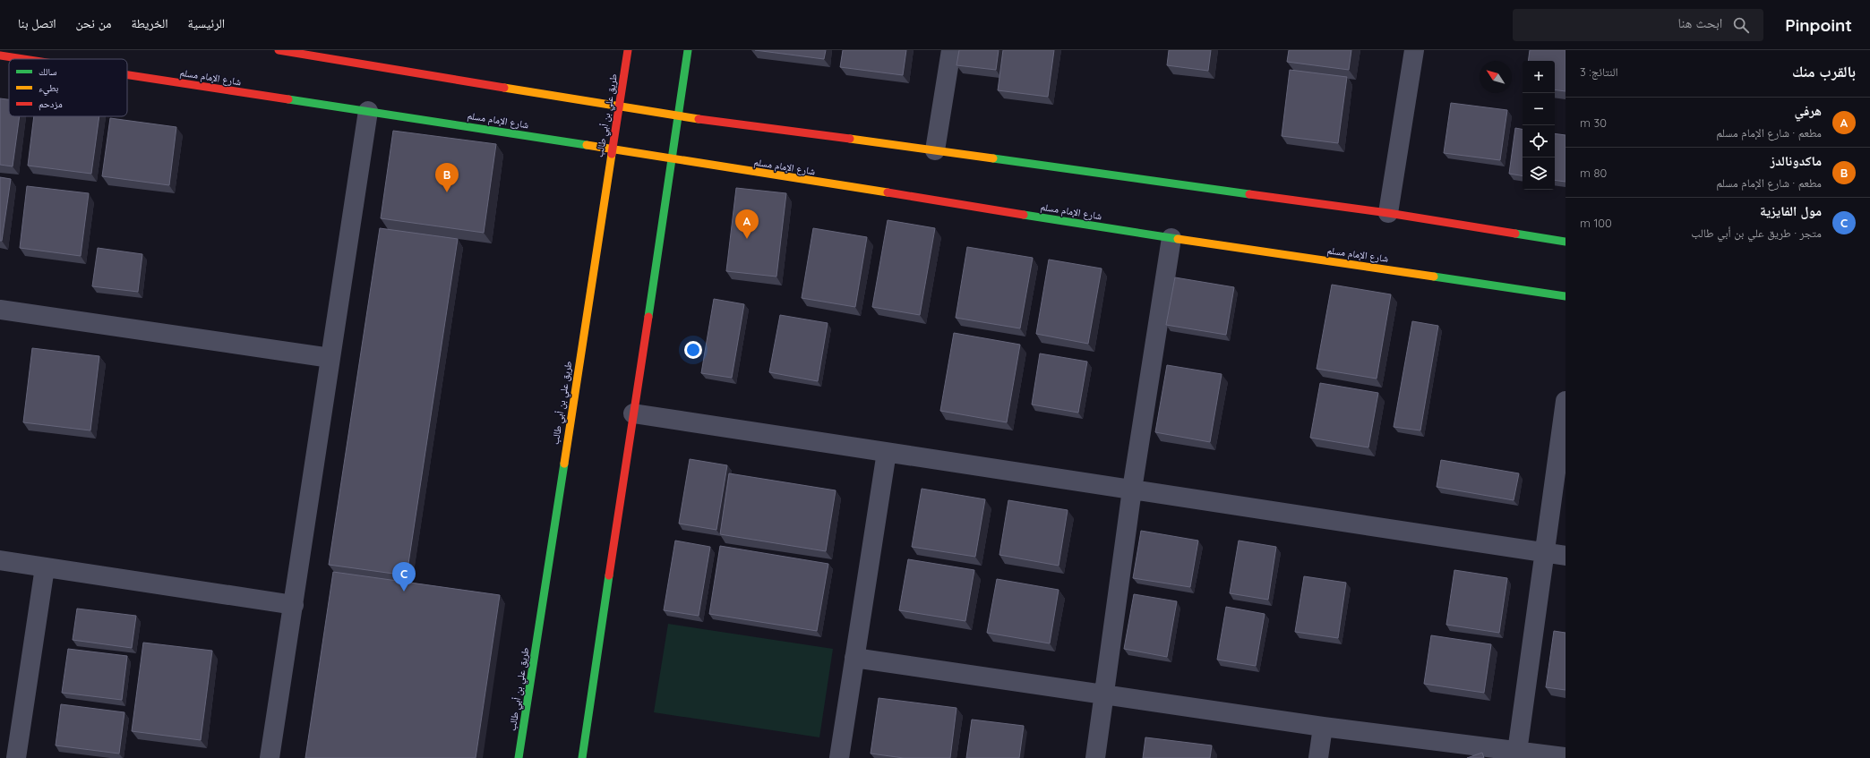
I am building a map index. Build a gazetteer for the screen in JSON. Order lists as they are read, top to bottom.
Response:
{
  "streets": {
    "main road": ["شارع الإمام مسلم", "طريق علي بن أبي طالب"]
  },
  "crossings": [
    ["شارع الإمام مسلم", "طريق علي بن أبي طالب"]
  ],
  "legend": ["سالك", "بطيء", "مزدحم"],
  "north": "top left",
  "page": {
    "header": "Pinpoint",
    "search": "ابحث هنا",
    "nav": [
      "الرئيسية",
      "الخريطة",
      "من نحن",
      "اتصل بنا"
    ],
    "heading": ["بالقرب منك", "النتائج: 3"],
    "map_buttons": ["+", "−"],
    "list": [
      {
        "mark": "A",
        "name": "هرفي",
        "note": "مطعم · شارع الإمام مسلم",
        "value": "30 m"
      },
      {
        "mark": "B",
        "name": "ماكدونالدز",
        "note": "مطعم · شارع الإمام مسلم",
        "value": "80 m"
      },
      {
        "mark": "C",
        "name": "مول الفايزية",
        "note": "متجر · طريق علي بن أبي طالب",
        "value": "100 m"
      }
    ],
    "pins": ["B", "A", "C"]
  }
}
